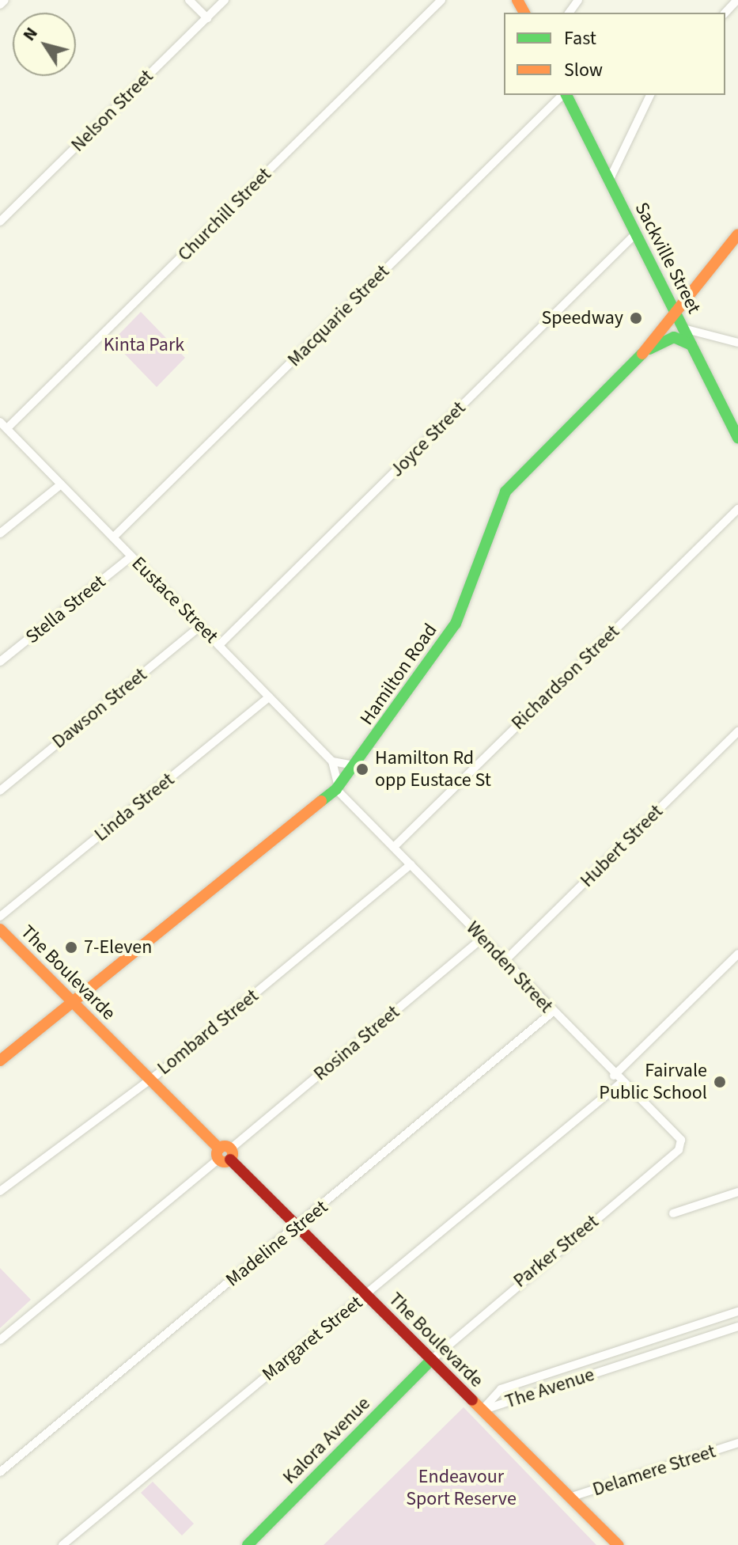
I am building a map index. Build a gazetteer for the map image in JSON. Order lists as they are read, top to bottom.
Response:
{
  "streets": {
    "main road": [
      "Sackville Street",
      "Hamilton Road",
      "The Boulevarde",
      "Kalora Avenue"
    ],
    "street": [
      "Nelson Street",
      "Churchill Street",
      "Macquarie Street",
      "Joyce Street",
      "Eustace Street",
      "Stella Street",
      "Richardson Street",
      "Dawson Street",
      "Linda Street",
      "Hubert Street",
      "Wenden Street",
      "Lombard Street",
      "Rosina Street",
      "Madeline Street",
      "Parker Street",
      "Margaret Street",
      "The Avenue",
      "Delamere Street"
    ]
  },
  "crossings": [
    ["Churchill Street", "Eustace Street"],
    ["Sackville Street", "Joyce Street"],
    ["Sackville Street", "Hamilton Road"],
    ["Macquarie Street", "Eustace Street"],
    ["Joyce Street", "Eustace Street"],
    ["Eustace Street", "Stella Street"],
    ["Eustace Street", "Dawson Street"],
    ["Eustace Street", "Linda Street"],
    ["Hamilton Road", "Wenden Street"],
    ["Hamilton Road", "The Boulevarde"],
    ["Richardson Street", "Wenden Street"],
    ["Hubert Street", "Wenden Street"],
    ["Wenden Street", "Lombard Street"],
    ["Wenden Street", "Rosina Street"],
    ["Wenden Street", "Madeline Street"],
    ["Wenden Street", "Parker Street"],
    ["Wenden Street", "Margaret Street"],
    ["The Boulevarde", "Lombard Street"],
    ["The Boulevarde", "Rosina Street"],
    ["The Boulevarde", "Madeline Street"],
    ["The Boulevarde", "Parker Street"],
    ["The Boulevarde", "Margaret Street"],
    ["The Boulevarde", "The Avenue"],
    ["The Boulevarde", "Kalora Avenue"],
    ["The Boulevarde", "Delamere Street"],
    ["Parker Street", "Kalora Avenue"]
  ],
  "parks": ["Kinta Park", "Endeavour Sport Reserve"],
  "places": [
    "Speedway",
    "Hamilton Rd opp Eustace St",
    "7-Eleven",
    "Fairvale Public School"
  ],
  "legend": ["Fast", "Slow"],
  "north": "top left"
}
